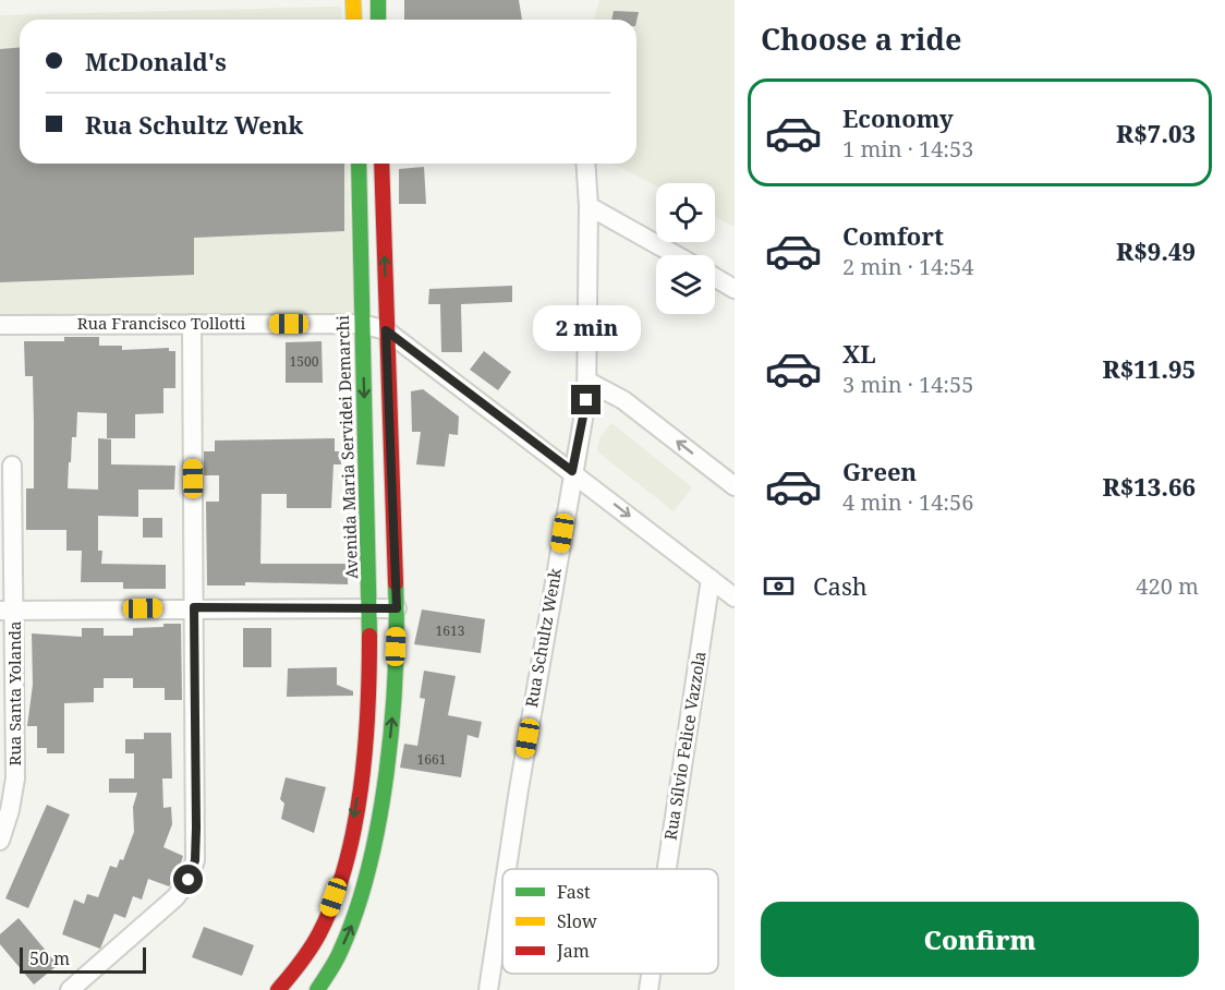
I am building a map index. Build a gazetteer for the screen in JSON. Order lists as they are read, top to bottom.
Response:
{
  "streets": {
    "main road": ["Avenida Maria Servidei Demarchi"],
    "street": [
      "Rua Francisco Tollotti",
      "Rua Schultz Wenk",
      "Rua Santa Yolanda",
      "Rua Sílvio Felice Vazzola"
    ]
  },
  "crossings": [
    ["Rua Francisco Tollotti", "Avenida Maria Servidei Demarchi"]
  ],
  "house_numbers": ["1500", "1613", "1661"],
  "legend": ["Fast", "Slow", "Jam"],
  "scale_bar": "50 m",
  "page": {
    "heading": "Choose a ride",
    "banner": ["McDonald's", "Rua Schultz Wenk"],
    "list": [
      {
        "name": "Economy",
        "note": "1 min · 14:53",
        "value": "R$7.03"
      },
      {
        "name": "Comfort",
        "note": "2 min · 14:54",
        "value": "R$9.49"
      },
      {
        "name": "XL",
        "note": "3 min · 14:55",
        "value": "R$11.95"
      },
      {
        "name": "Green",
        "note": "4 min · 14:56",
        "value": "R$13.66"
      }
    ],
    "bubble": "2 min",
    "pay": ["Cash", "420 m"],
    "buttons": "Confirm",
    "scale": "50 m"
  }
}
